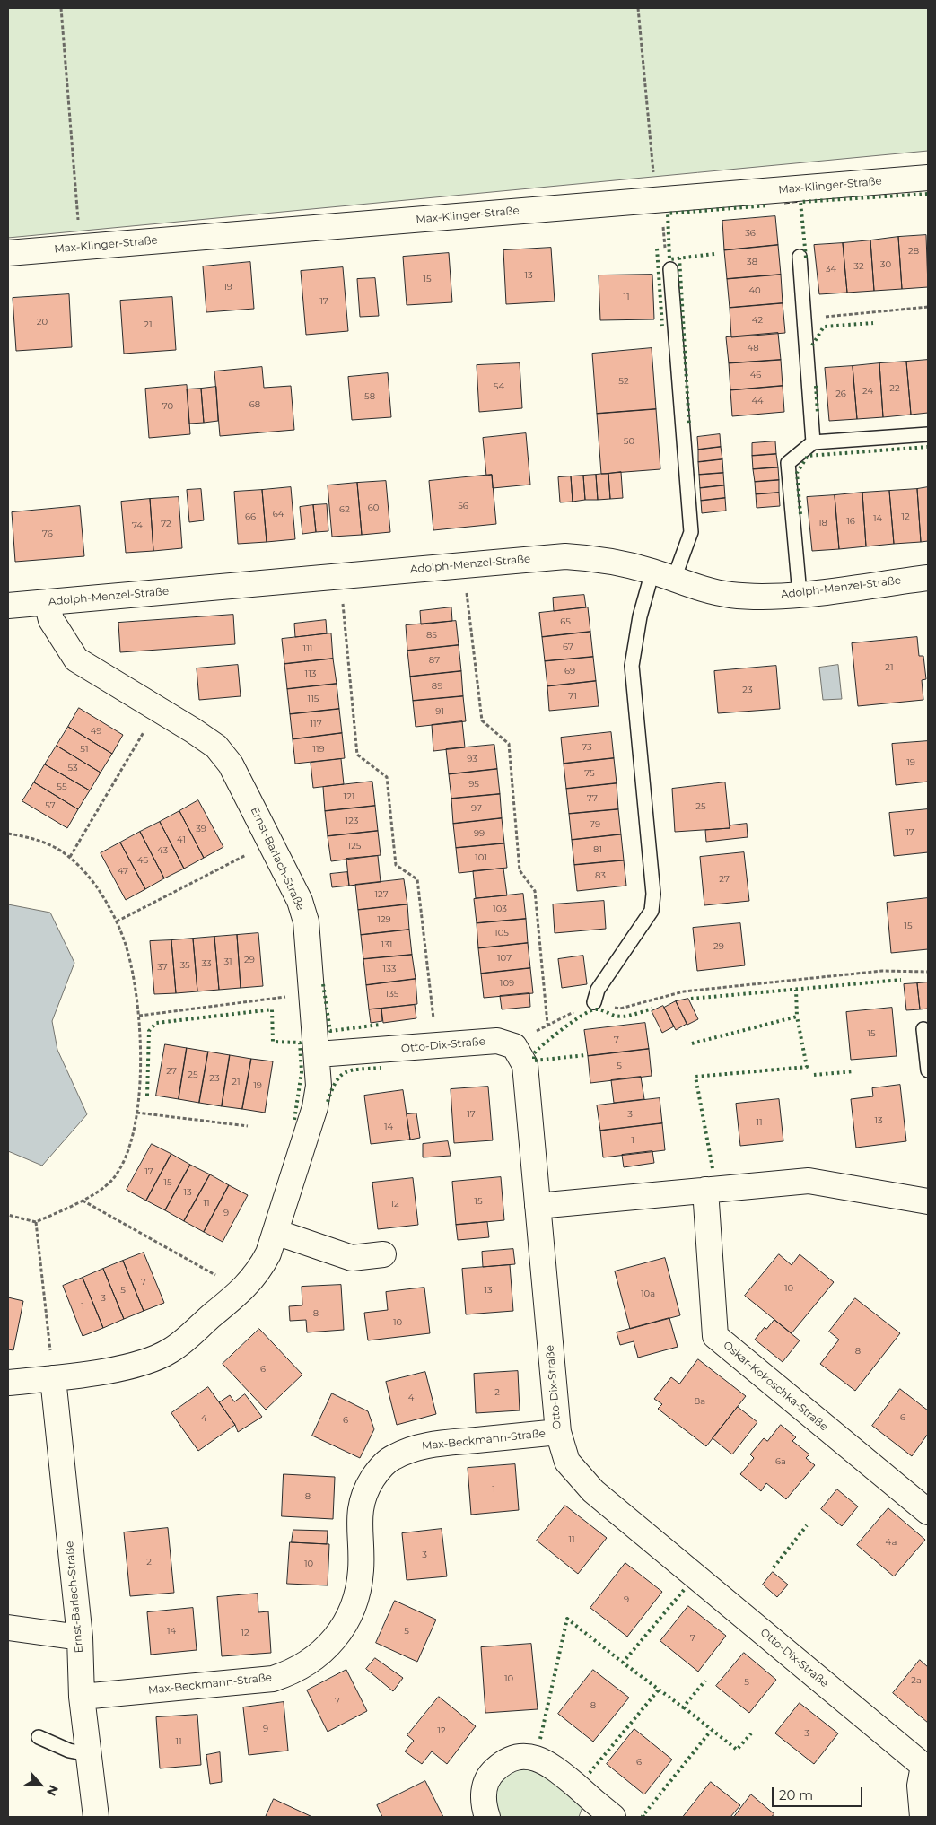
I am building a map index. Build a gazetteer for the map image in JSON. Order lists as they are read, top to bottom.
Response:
{
  "streets": {
    "street": [
      "Max-Klinger-Straße",
      "Adolph-Menzel-Straße",
      "Ernst-Barlach-Straße",
      "Otto-Dix-Straße",
      "Oskar-Kokoschka-Straße",
      "Max-Beckmann-Straße"
    ]
  },
  "crossings": [
    ["Adolph-Menzel-Straße", "Ernst-Barlach-Straße"],
    ["Ernst-Barlach-Straße", "Otto-Dix-Straße"],
    ["Ernst-Barlach-Straße", "Max-Beckmann-Straße"],
    ["Otto-Dix-Straße", "Max-Beckmann-Straße"]
  ],
  "house_numbers": [
    "36",
    "28",
    "38",
    "30",
    "32",
    "34",
    "13",
    "15",
    "19",
    "40",
    "11",
    "17",
    "42",
    "20",
    "21",
    "48",
    "46",
    "52",
    "54",
    "22",
    "24",
    "26",
    "58",
    "44",
    "68",
    "70",
    "50",
    "56",
    "60",
    "62",
    "64",
    "66",
    "12",
    "14",
    "16",
    "18",
    "72",
    "74",
    "76",
    "65",
    "85",
    "67",
    "111",
    "87",
    "21",
    "69",
    "113",
    "89",
    "23",
    "71",
    "115",
    "91",
    "117",
    "49",
    "73",
    "51",
    "119",
    "93",
    "19",
    "53",
    "75",
    "95",
    "55",
    "121",
    "77",
    "57",
    "25",
    "97",
    "123",
    "79",
    "39",
    "17",
    "99",
    "41",
    "125",
    "81",
    "43",
    "101",
    "45",
    "47",
    "83",
    "27",
    "127",
    "103",
    "129",
    "15",
    "105",
    "131",
    "29",
    "107",
    "29",
    "31",
    "33",
    "35",
    "37",
    "133",
    "109",
    "135",
    "15",
    "7",
    "5",
    "27",
    "25",
    "23",
    "21",
    "19",
    "17",
    "3",
    "13",
    "11",
    "14",
    "1",
    "17",
    "15",
    "13",
    "15",
    "11",
    "12",
    "9",
    "7",
    "10",
    "5",
    "13",
    "10a",
    "3",
    "1",
    "8",
    "10",
    "8",
    "6",
    "2",
    "4",
    "8a",
    "6",
    "4",
    "6",
    "6a",
    "1",
    "8",
    "11",
    "4a",
    "3",
    "2",
    "10",
    "9",
    "14",
    "5",
    "12",
    "7",
    "10",
    "2a",
    "5",
    "7",
    "8",
    "9",
    "12",
    "3",
    "11",
    "6"
  ],
  "scale_bar": "20 m",
  "north": "bottom right"
}
